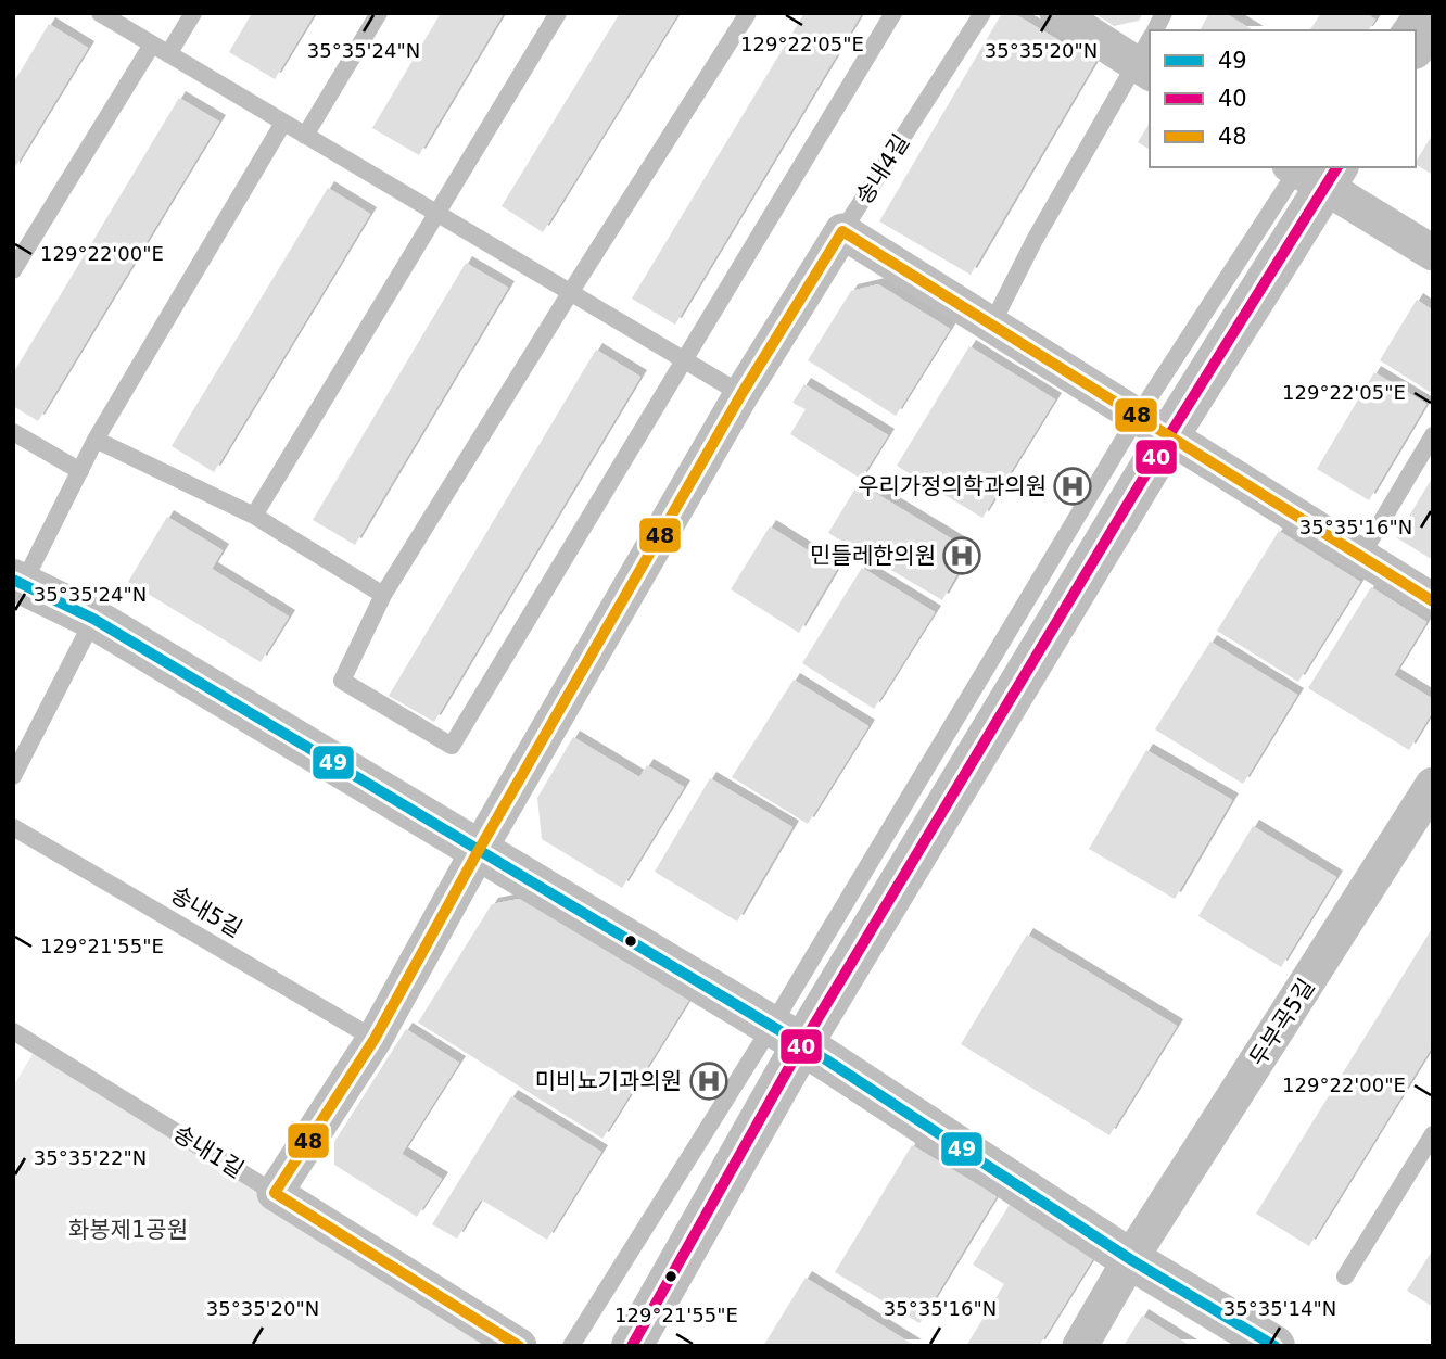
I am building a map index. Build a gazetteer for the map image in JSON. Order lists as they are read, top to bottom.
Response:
{
  "streets": {
    "street": ["송내4길", "두부곡5길", "송내1길"],
    "lane": ["송내5길"]
  },
  "crossings": [
    ["송내4길", "송내5길"],
    ["송내4길", "송내1길"]
  ],
  "parks": ["화봉제1공원"],
  "places": {
    "hospital": ["우리가정의학과의원", "민들레한의원", "미비뇨기과의원"]
  },
  "lines": ["transit line 40", "transit line 48", "transit line 49"],
  "legend": ["49", "40", "48"],
  "coordinates": [
    "129°22'05\"E",
    "35°35'24\"N",
    "35°35'20\"N",
    "129°22'00\"E",
    "35°35'16\"N",
    "129°21'55\"E",
    "35°35'22\"N",
    "35°35'14\"N"
  ]
}
